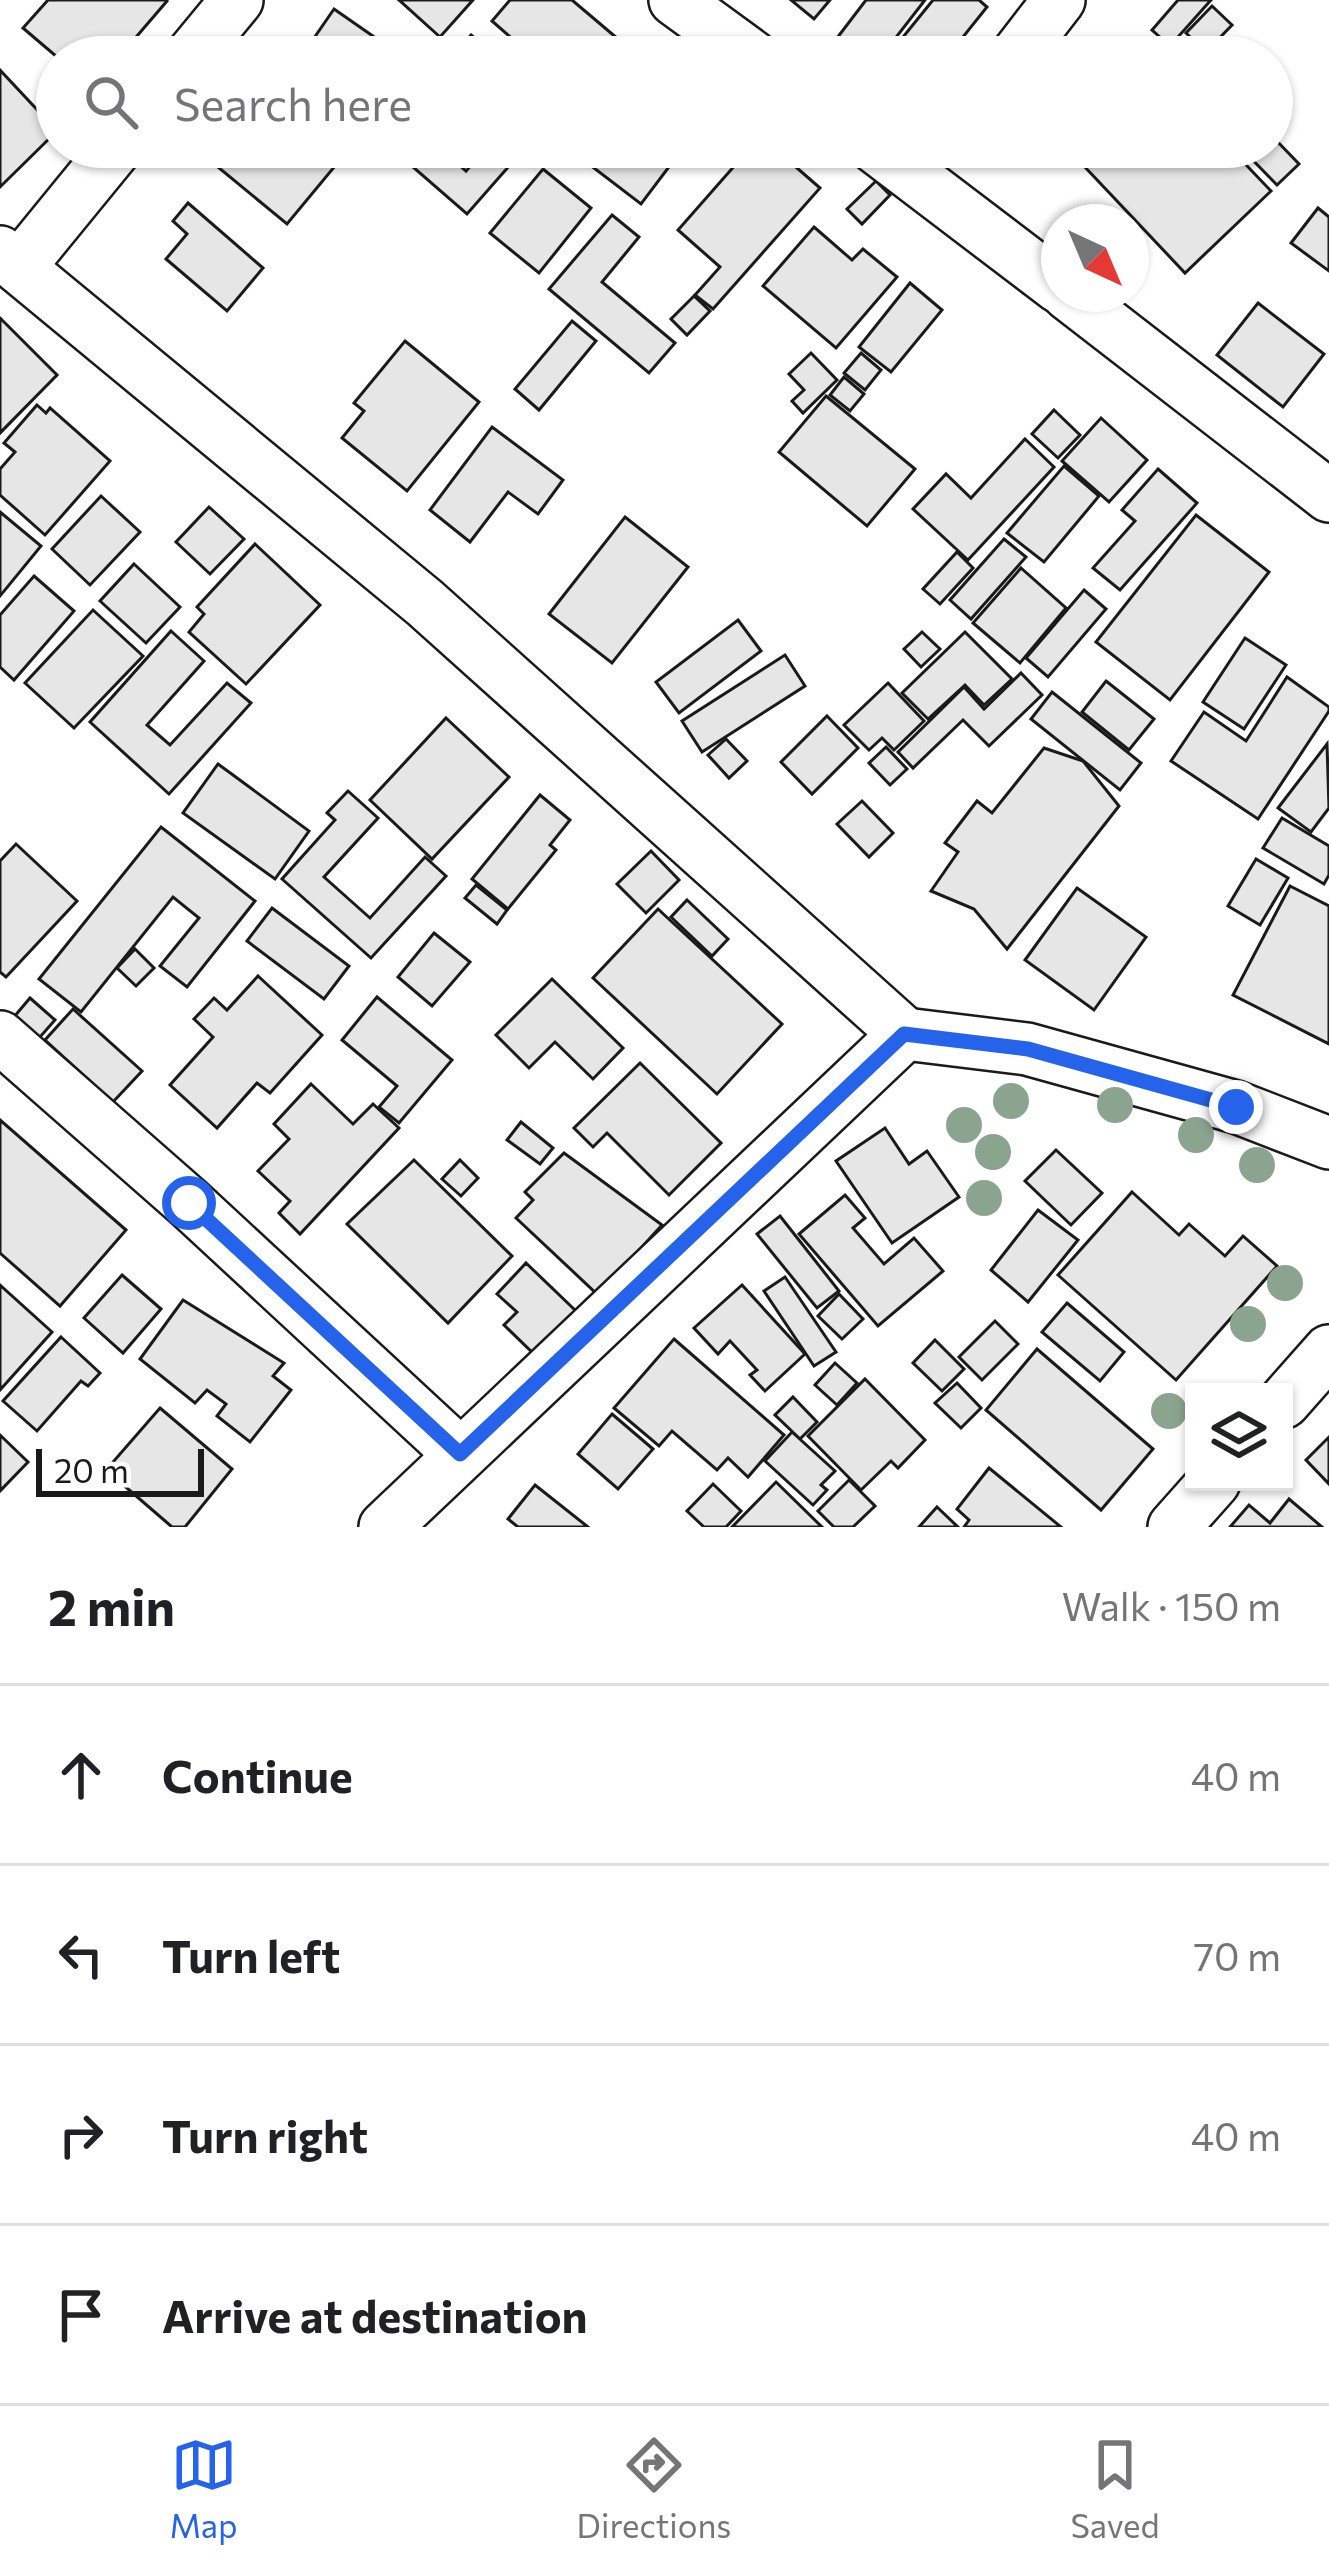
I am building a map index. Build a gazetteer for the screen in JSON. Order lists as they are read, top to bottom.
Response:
{
  "scale_bar": "20 m",
  "north": "bottom right",
  "page": {
    "search": "Search here",
    "scale": "20 m",
    "heading": ["2 min", "Walk · 150 m"],
    "list": [
      ["Continue", "40 m"],
      ["Turn left", "70 m"],
      ["Turn right", "40 m"],
      "Arrive at destination"
    ],
    "nav": ["Map", "Directions", "Saved"]
  }
}
